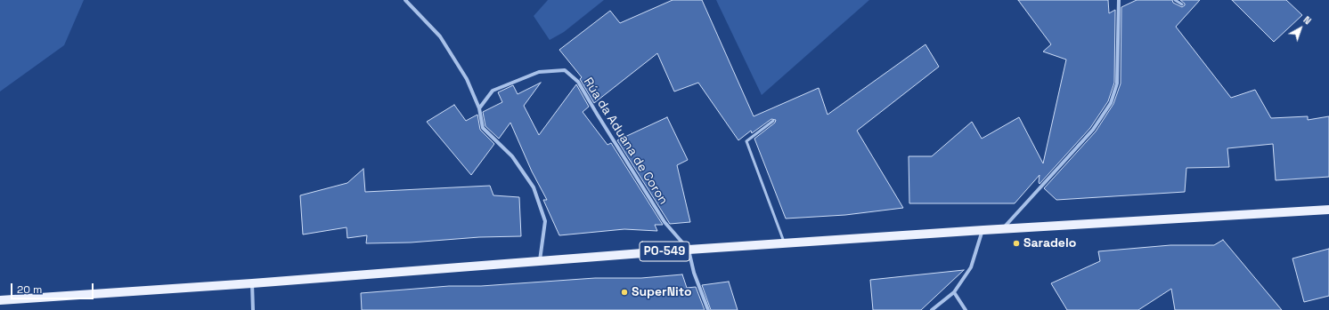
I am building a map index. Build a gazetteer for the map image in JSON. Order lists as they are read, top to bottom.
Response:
{
  "streets": {
    "main road": ["PO-549"],
    "street": ["Rúa da Aduana de Coron"]
  },
  "crossings": [
    ["Rúa da Aduana de Coron", "PO-549"]
  ],
  "places": ["Saradelo", "SuperNito"],
  "scale_bar": "20 m",
  "north": "top right"
}
